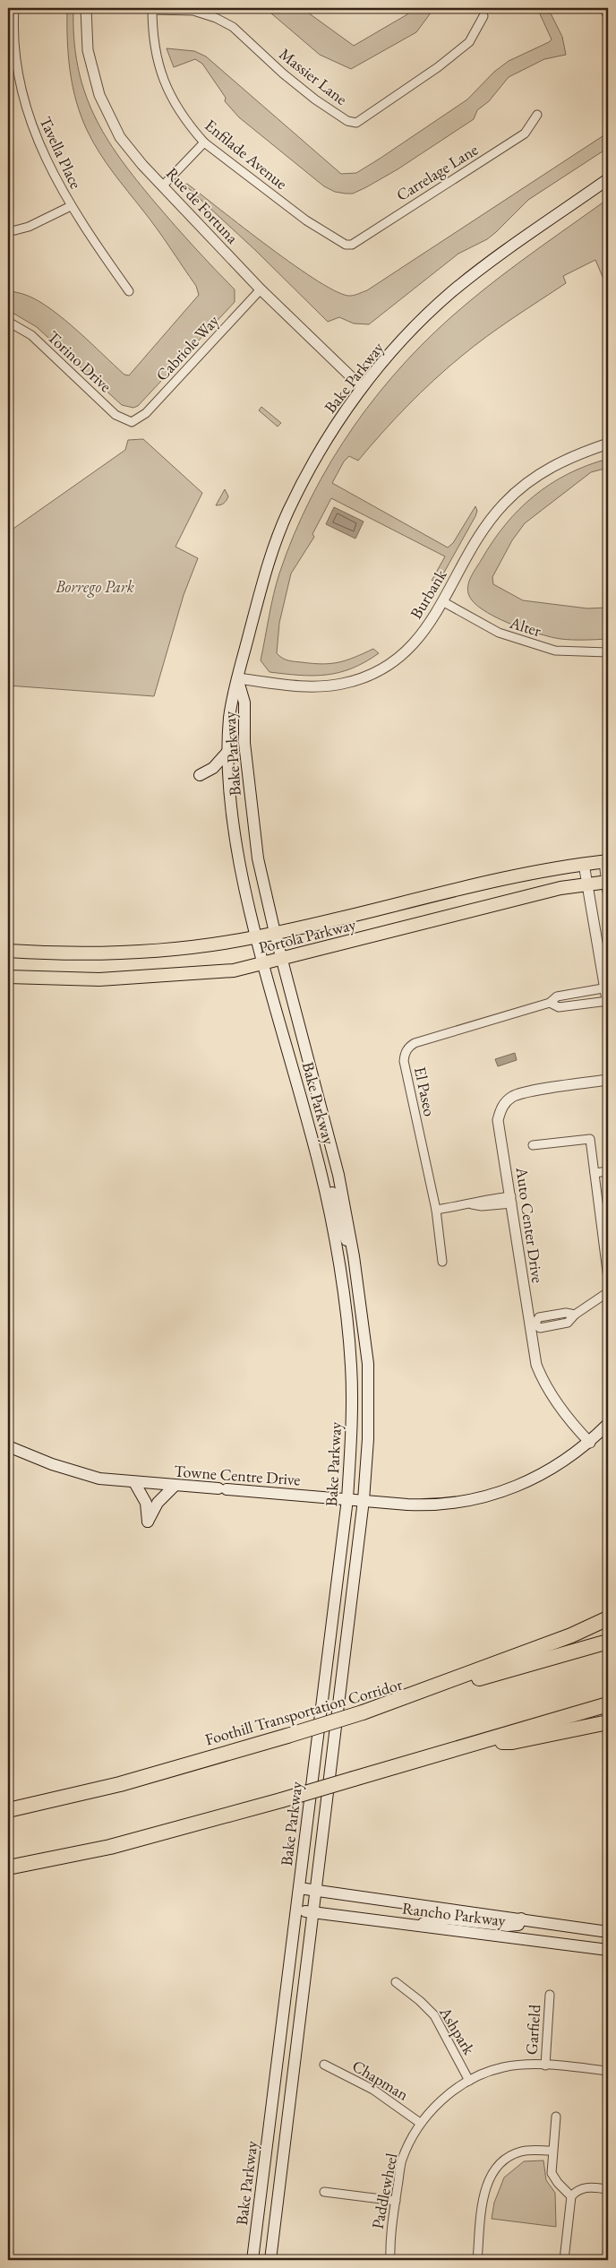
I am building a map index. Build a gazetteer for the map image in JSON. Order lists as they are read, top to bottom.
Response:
{
  "streets": {
    "highway": ["Foothill Transportation Corridor"],
    "main road": [
      "Bake Parkway",
      "Portola Parkway",
      "Towne Centre Drive",
      "Rancho Parkway"
    ],
    "street": [
      "Massier Lane",
      "Tavella Place",
      "Enfilade Avenue",
      "Carrelage Lane",
      "Rue de Fortuna",
      "Cabriole Way",
      "Torino Drive",
      "Burbank",
      "Alter",
      "El Paseo",
      "Auto Center Drive",
      "Garfield",
      "Ashpark",
      "Chapman",
      "Paddlewheel"
    ]
  },
  "crossings": [
    ["Massier Lane", "Enfilade Avenue"],
    ["Enfilade Avenue", "Carrelage Lane"],
    ["Rue de Fortuna", "Cabriole Way"],
    ["Rue de Fortuna", "Bake Parkway"],
    ["Cabriole Way", "Torino Drive"],
    ["Bake Parkway", "Burbank"],
    ["Bake Parkway", "Portola Parkway"],
    ["Bake Parkway", "Towne Centre Drive"],
    ["Bake Parkway", "Rancho Parkway"],
    ["Burbank", "Alter"],
    ["Auto Center Drive", "Towne Centre Drive"],
    ["Garfield", "Paddlewheel"],
    ["Ashpark", "Paddlewheel"],
    ["Chapman", "Paddlewheel"]
  ],
  "parks": ["Borrego Park"]
}
